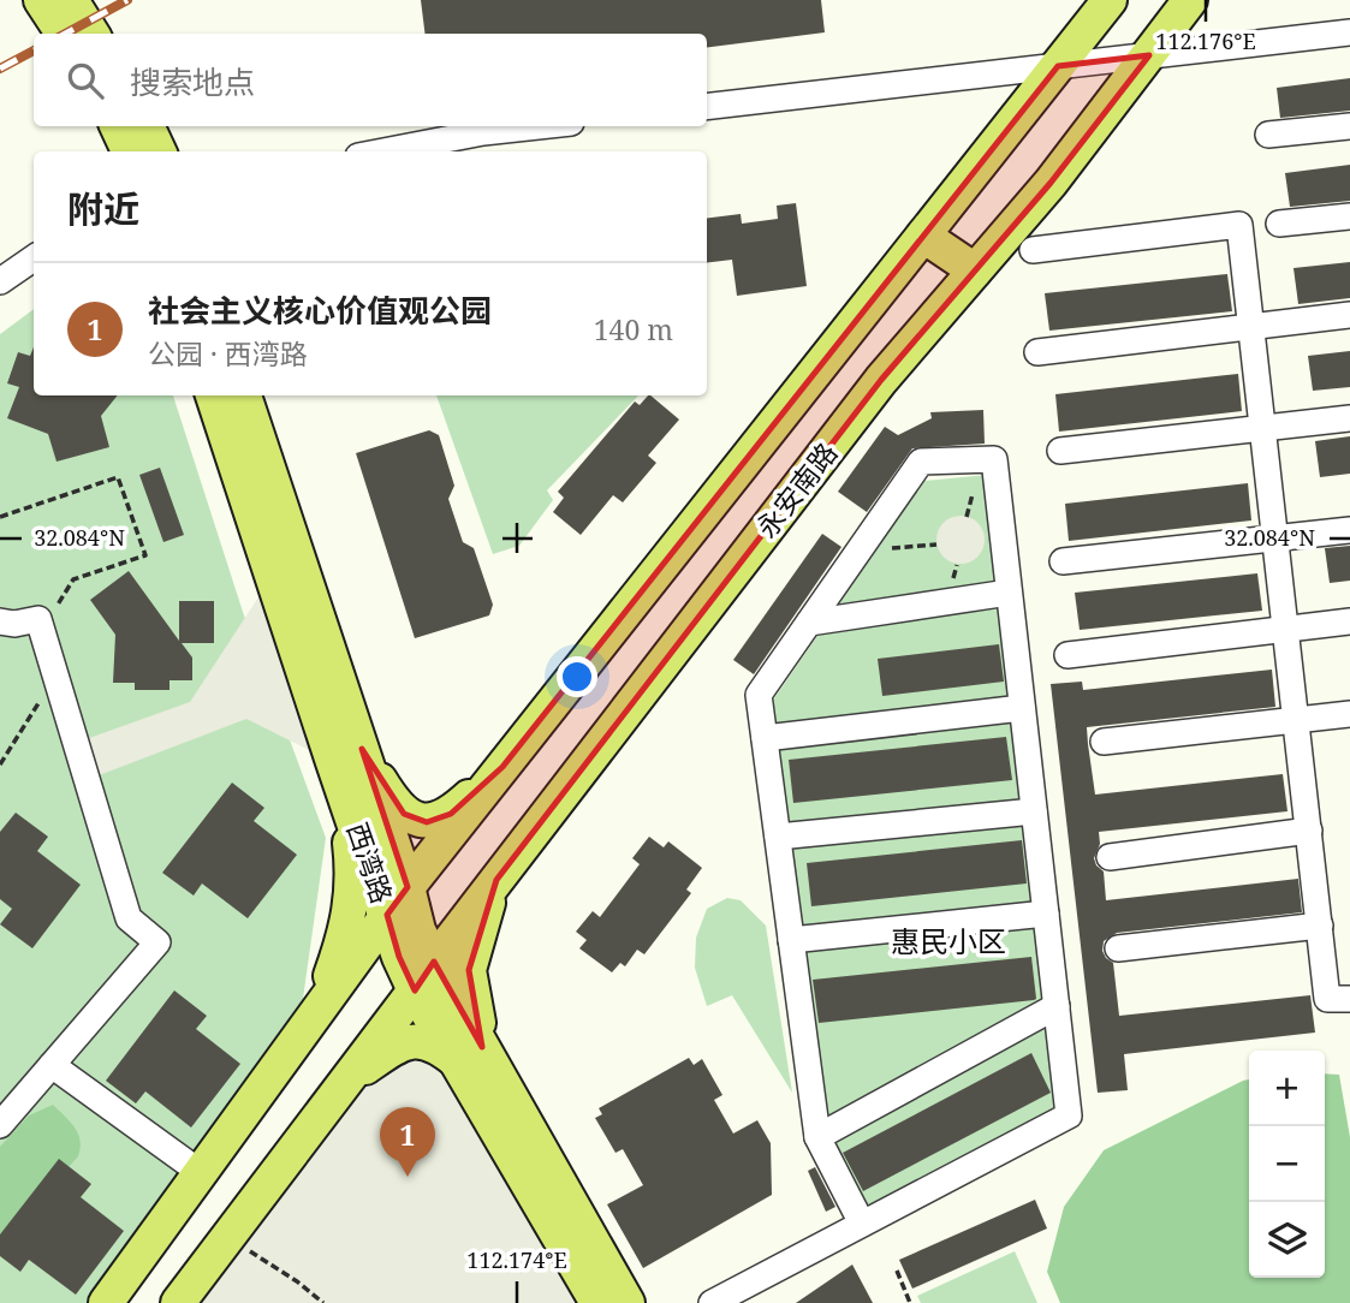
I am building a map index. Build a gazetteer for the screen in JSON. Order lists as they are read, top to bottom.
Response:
{
  "streets": {
    "main road": ["永安南路", "西湾路"]
  },
  "crossings": [
    ["永安南路", "西湾路"]
  ],
  "districts": ["惠民小区"],
  "page": {
    "search": "搜索地点",
    "heading": "附近",
    "list": [
      {
        "mark": "1",
        "name": "社会主义核心价值观公园",
        "note": "公园 · 西湾路",
        "value": "140 m"
      }
    ],
    "map_buttons": ["+", "−"],
    "pins": "1"
  },
  "coordinates": ["112.176°E", "32.084°N", "112.174°E"]
}
